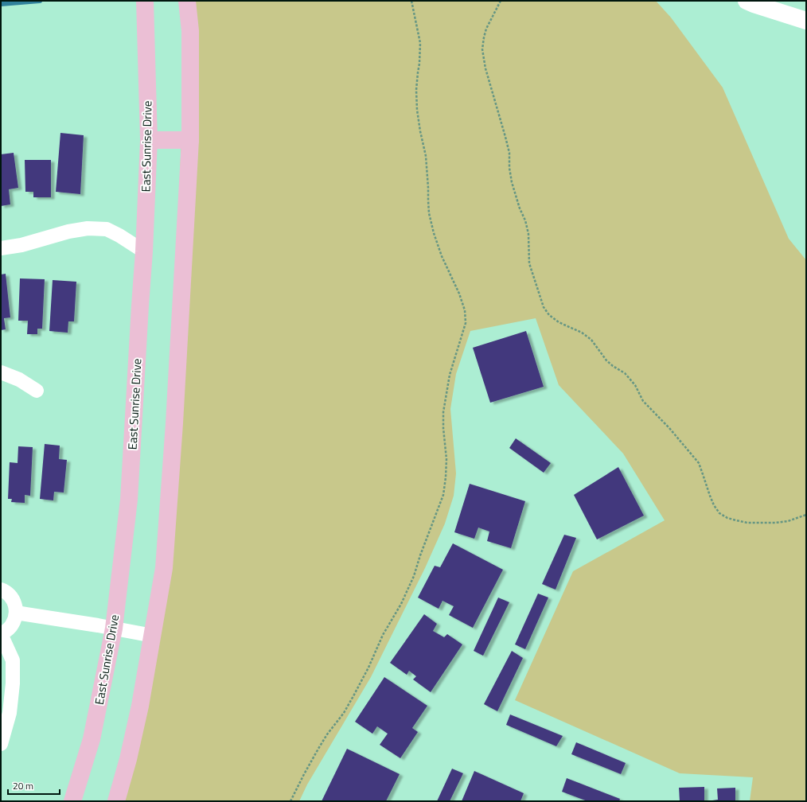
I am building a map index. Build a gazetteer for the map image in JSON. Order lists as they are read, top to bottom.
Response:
{
  "streets": {
    "main road": ["East Sunrise Drive"]
  },
  "scale_bar": "20 m"
}
